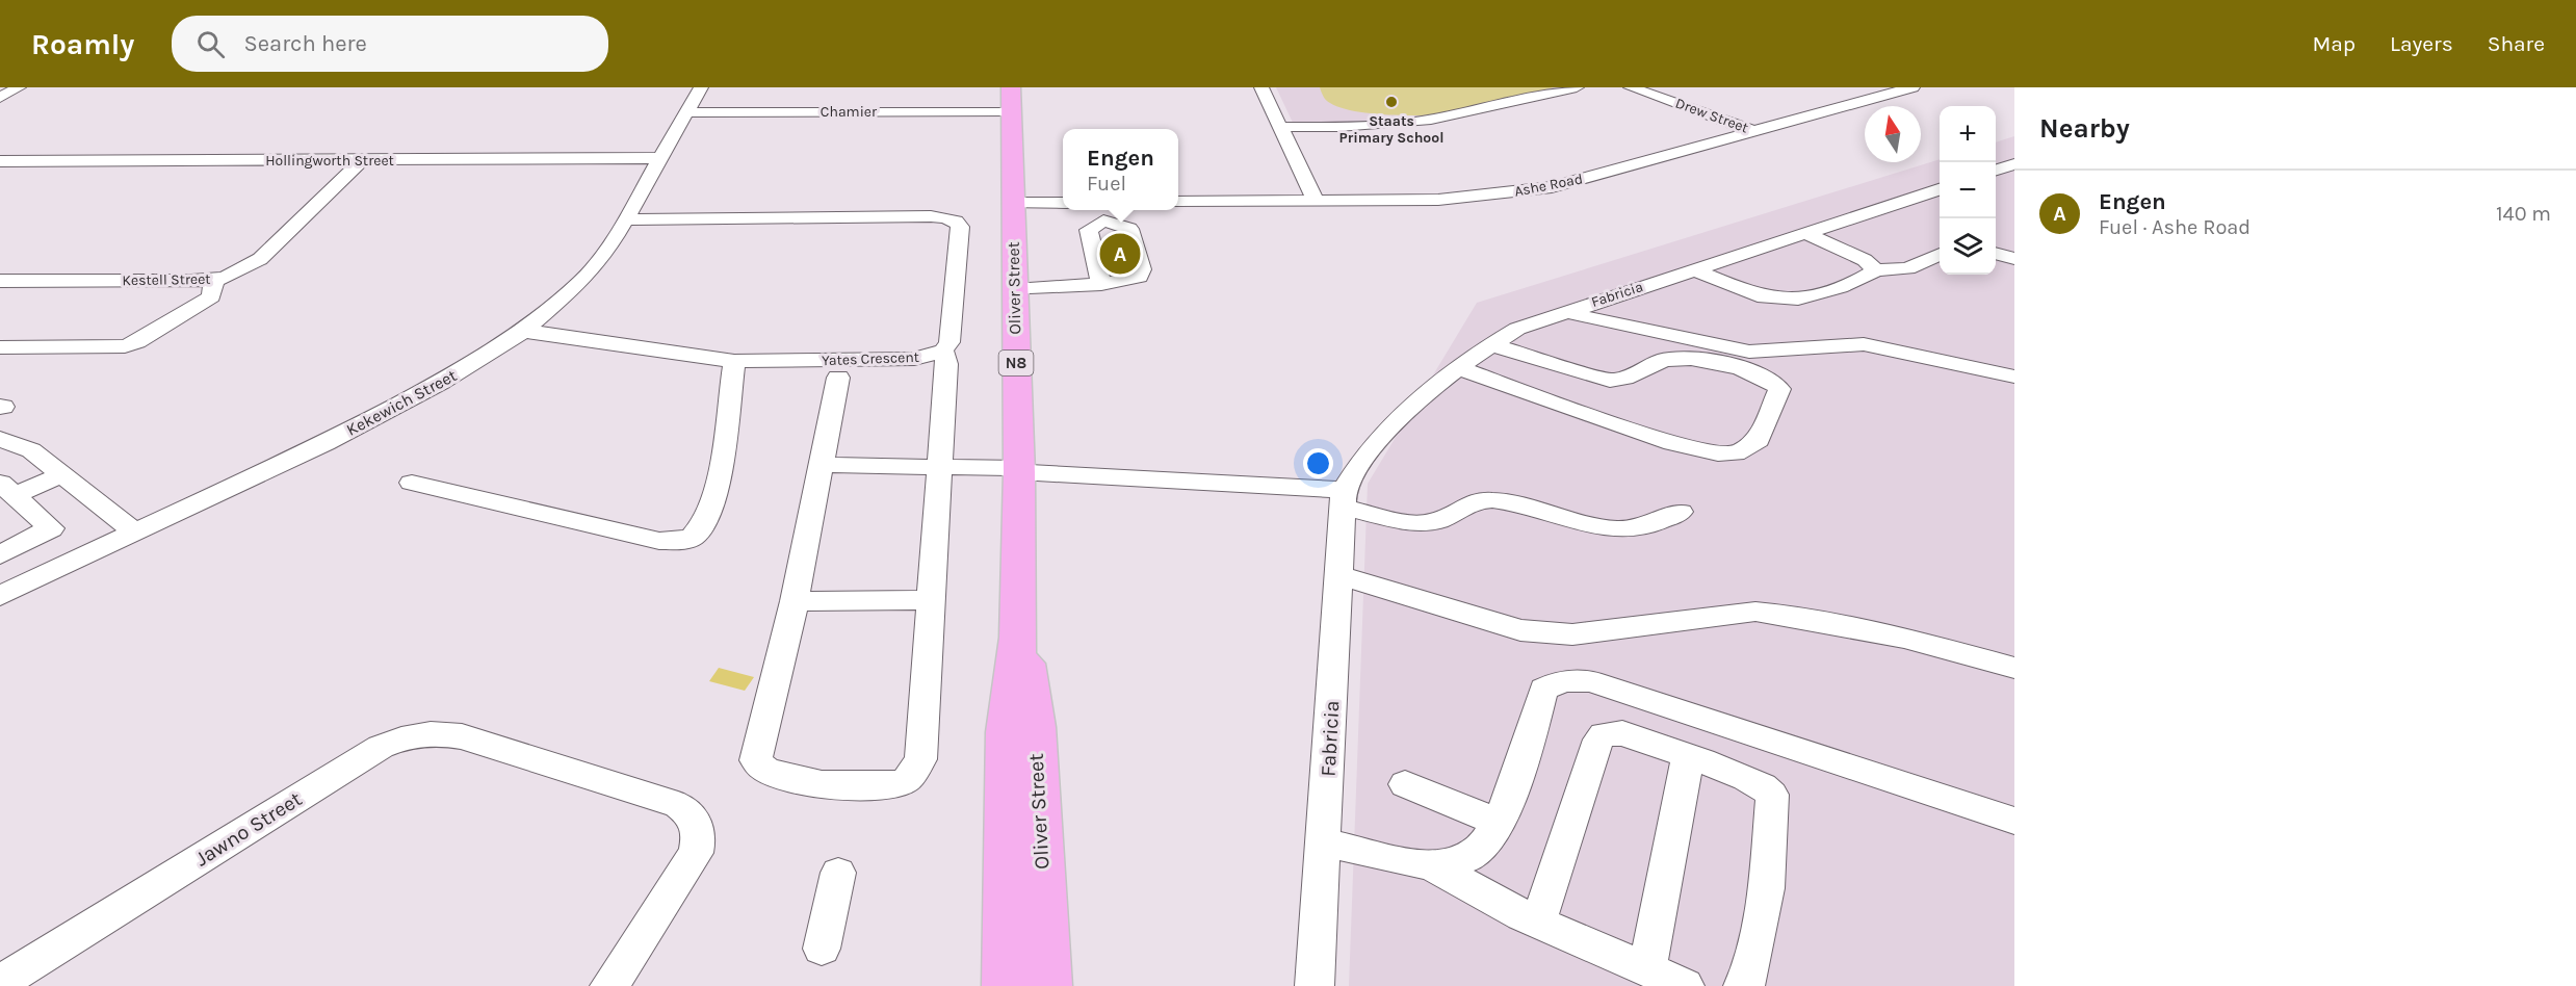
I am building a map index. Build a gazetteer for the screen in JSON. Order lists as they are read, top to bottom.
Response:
{
  "streets": {
    "highway": ["Oliver Street", "N8"],
    "street": [
      "Chamier",
      "Drew Street",
      "Hollingworth Street",
      "Ashe Road",
      "Kestell Street",
      "Fabricia",
      "Yates Crescent",
      "Kekewich Street",
      "Jawno Street"
    ]
  },
  "crossings": [
    ["Chamier", "Oliver Street"],
    ["Chamier", "Kekewich Street"],
    ["Drew Street", "Ashe Road"],
    ["Hollingworth Street", "Kestell Street"],
    ["Hollingworth Street", "Kekewich Street"],
    ["Yates Crescent", "Kekewich Street"]
  ],
  "places": ["Staats Primary School"],
  "north": "top",
  "page": {
    "header": "Roamly",
    "search": "Search here",
    "nav": ["Map", "Layers", "Share"],
    "heading": "Nearby",
    "map_buttons": ["+", "−"],
    "popup": ["Engen", "Fuel"],
    "list": [
      {
        "mark": "A",
        "name": "Engen",
        "note": "Fuel · Ashe Road",
        "value": "140 m"
      }
    ],
    "pins": "A"
  }
}
